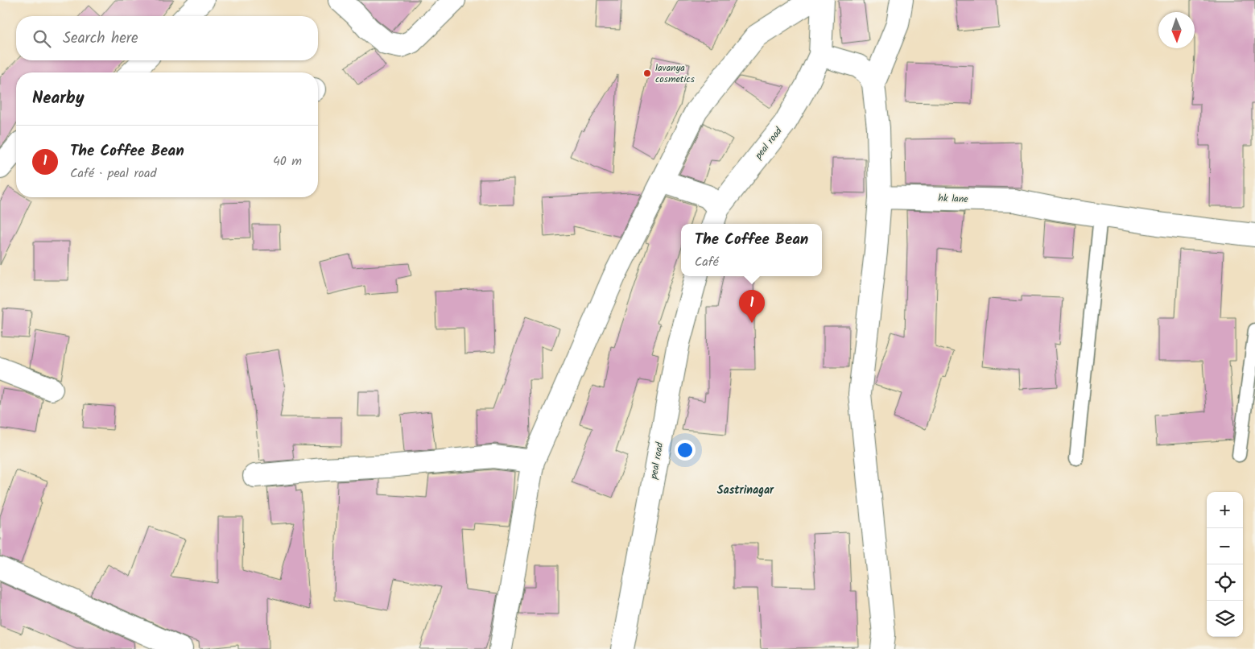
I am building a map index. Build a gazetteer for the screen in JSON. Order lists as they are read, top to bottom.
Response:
{
  "streets": {
    "street": ["peal road", "hk lane"]
  },
  "districts": ["Sastrinagar"],
  "places": ["lavanya cosmetics"],
  "north": "bottom",
  "page": {
    "search": "Search here",
    "heading": "Nearby",
    "list": [
      {
        "mark": "1",
        "name": "The Coffee Bean",
        "note": "Café · peal road",
        "value": "40 m"
      }
    ],
    "popup": ["The Coffee Bean", "Café"],
    "pins": "1",
    "map_buttons": ["+", "−"]
  }
}
